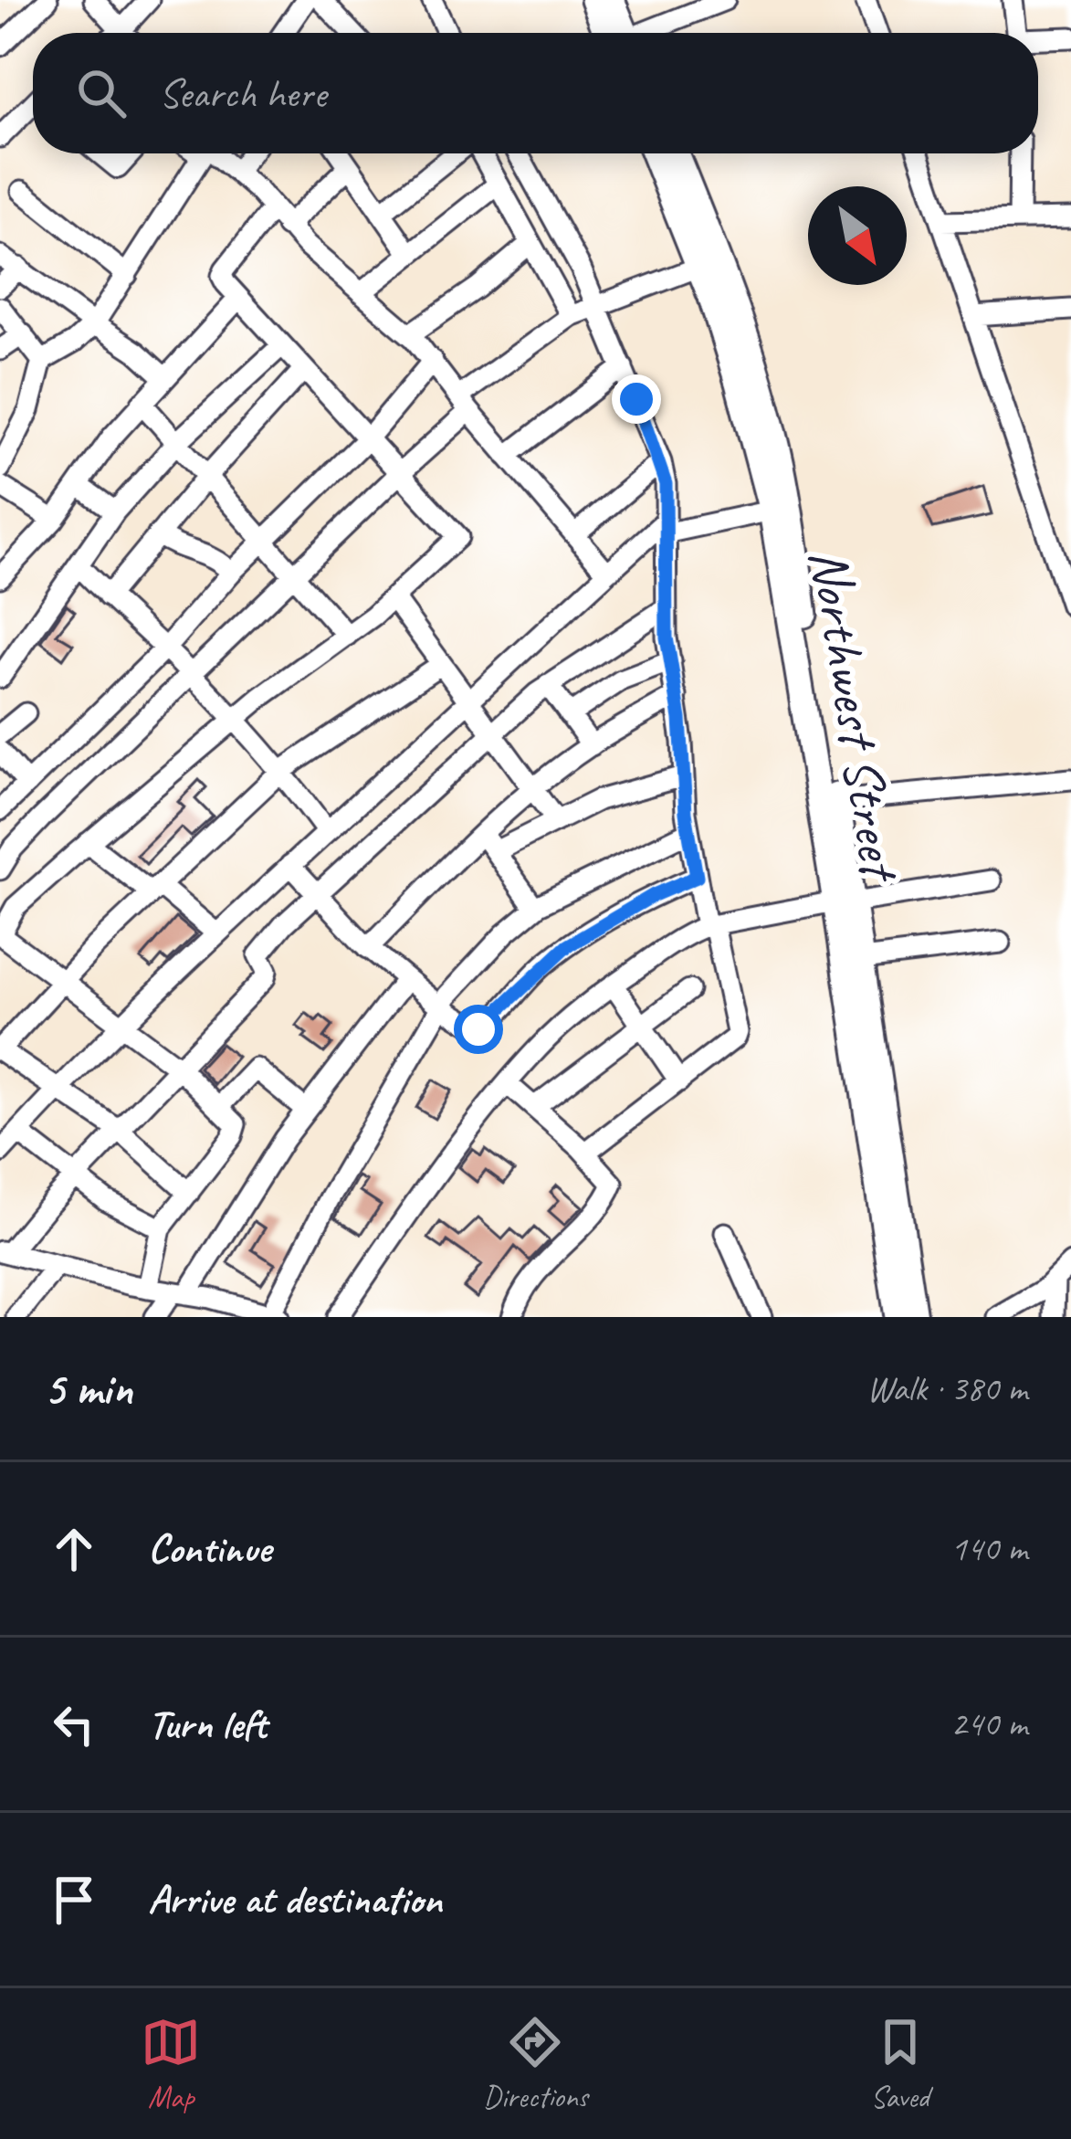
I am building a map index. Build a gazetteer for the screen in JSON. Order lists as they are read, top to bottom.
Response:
{
  "streets": {
    "main road": ["Northwest Street"]
  },
  "north": "bottom right",
  "page": {
    "search": "Search here",
    "heading": ["5 min", "Walk · 380 m"],
    "list": [
      ["Continue", "140 m"],
      ["Turn left", "240 m"],
      "Arrive at destination"
    ],
    "nav": ["Map", "Directions", "Saved"]
  }
}
